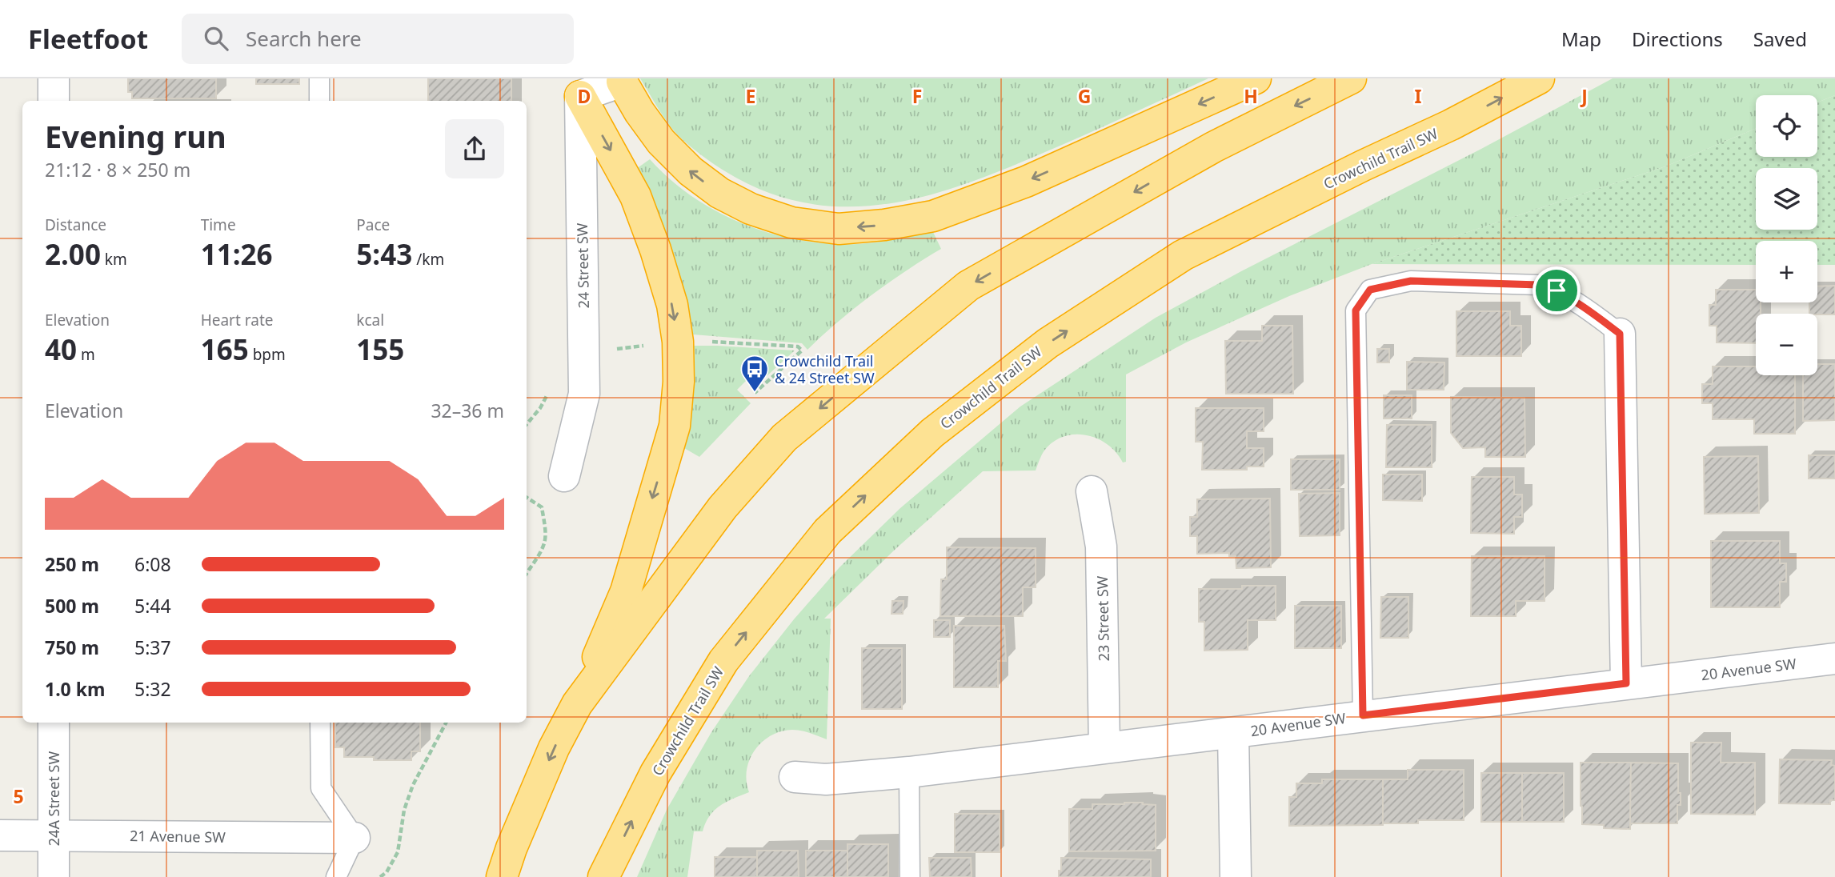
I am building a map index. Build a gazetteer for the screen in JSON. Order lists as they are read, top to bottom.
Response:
{
  "streets": {
    "highway": ["Crowchild Trail SW"],
    "street": [
      "24 Street SW",
      "23 Street SW",
      "20 Avenue SW",
      "24A Street SW",
      "21 Avenue SW"
    ]
  },
  "crossings": [
    ["23 Street SW", "20 Avenue SW"],
    ["24A Street SW", "21 Avenue SW"]
  ],
  "places": {
    "bus stop": ["Crowchild Trail & 24 Street SW"]
  },
  "page": {
    "header": "Fleetfoot",
    "search": "Search here",
    "nav": ["Map", "Directions", "Saved"],
    "map_buttons": ["+", "−"],
    "heading": ["Evening run", "21:12 · 8 × 250 m"],
    "stats": [
      ["Distance", "2.00 km"],
      ["Time", "11:26"],
      ["Pace", "5:43 /km"],
      ["Elevation", "40 m"],
      ["Heart rate", "165 bpm"],
      ["kcal", "155"]
    ],
    "chart": ["Elevation", "32–36 m"],
    "list": [
      {
        "name": "250 m",
        "note": "6:08"
      },
      {
        "name": "500 m",
        "note": "5:44"
      },
      {
        "name": "750 m",
        "note": "5:37"
      },
      {
        "name": "1.0 km",
        "note": "5:32"
      }
    ]
  },
  "grid": {
    "columns": [
      "D",
      "E",
      "F",
      "G",
      "H",
      "I",
      "J"
    ],
    "rows": ["5"]
  }
}
